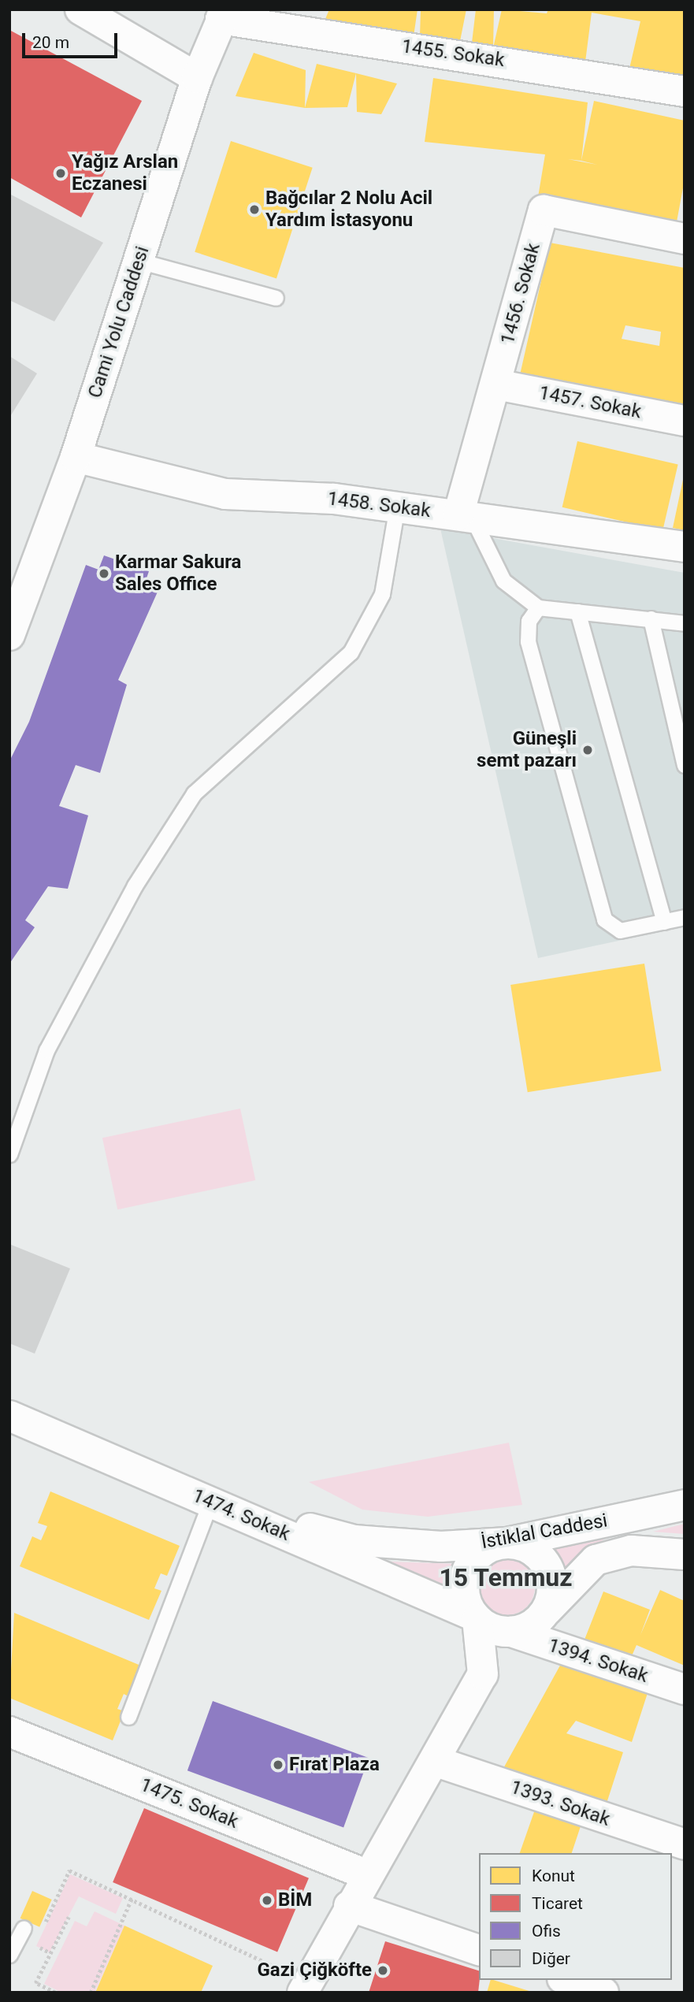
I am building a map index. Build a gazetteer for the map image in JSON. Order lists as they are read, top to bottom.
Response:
{
  "streets": {
    "street": [
      "1455. Sokak",
      "1456. Sokak",
      "Cami Yolu Caddesi",
      "1457. Sokak",
      "1458. Sokak",
      "1474. Sokak",
      "İstiklal Caddesi",
      "1394. Sokak",
      "1475. Sokak",
      "1393. Sokak"
    ]
  },
  "crossings": [
    ["1455. Sokak", "Cami Yolu Caddesi"],
    ["1456. Sokak", "1457. Sokak"],
    ["1456. Sokak", "1458. Sokak"],
    ["Cami Yolu Caddesi", "1458. Sokak"],
    ["1474. Sokak", "İstiklal Caddesi"],
    ["1474. Sokak", "1394. Sokak"],
    ["İstiklal Caddesi", "1394. Sokak"]
  ],
  "districts": ["15 Temmuz"],
  "places": [
    "Yağız Arslan Eczanesi",
    "Bağcılar 2 Nolu Acil Yardım İstasyonu",
    "Karmar Sakura Sales Office",
    "Güneşli semt pazarı",
    "Fırat Plaza",
    "BİM",
    "Gazi Çiğköfte"
  ],
  "legend": [
    "Konut",
    "Ticaret",
    "Ofis",
    "Diğer"
  ],
  "scale_bar": "20 m"
}
